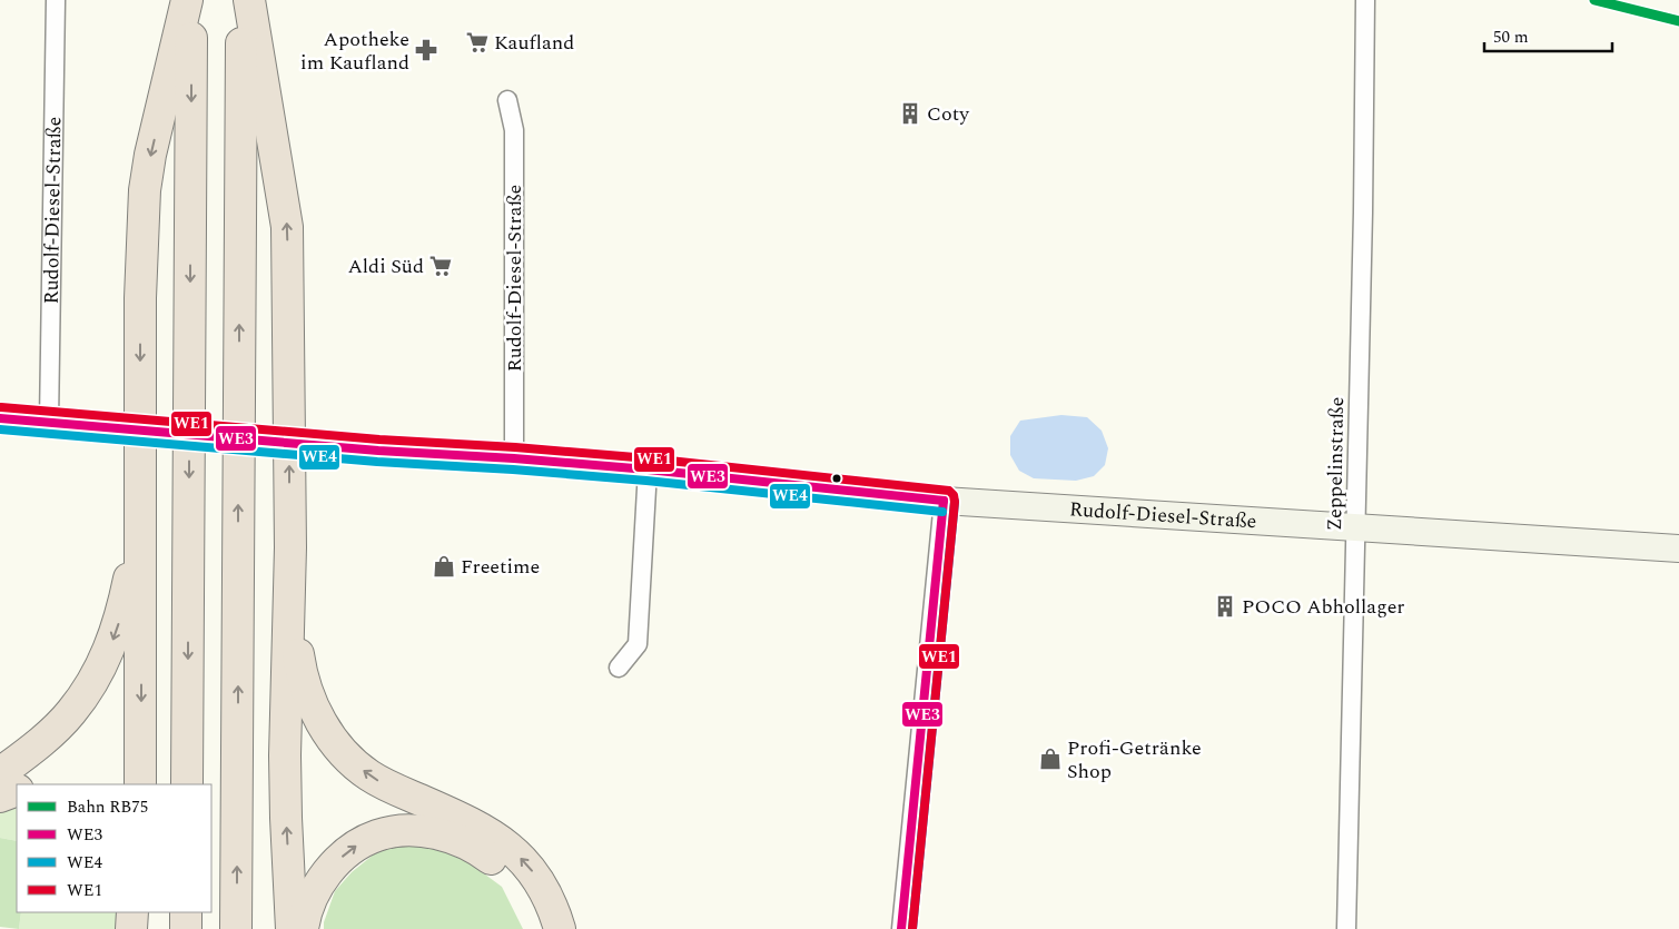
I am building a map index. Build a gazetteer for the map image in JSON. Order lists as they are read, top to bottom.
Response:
{
  "streets": {
    "street": ["Rudolf-Diesel-Straße", "Zeppelinstraße"]
  },
  "crossings": [
    ["Rudolf-Diesel-Straße", "Zeppelinstraße"]
  ],
  "places": {
    "supermarket": ["Kaufland", "Aldi Süd"],
    "pharmacy": ["Apotheke im Kaufland"],
    "building": ["Coty", "POCO Abhollager"],
    "shop": ["Freetime", "Profi-Getränke Shop"]
  },
  "lines": [
    "rail line RB75",
    "transit line WE1",
    "transit line WE3",
    "transit line WE4"
  ],
  "legend": [
    "Bahn RB75",
    "WE3",
    "WE4",
    "WE1"
  ],
  "scale_bar": "50 m"
}
